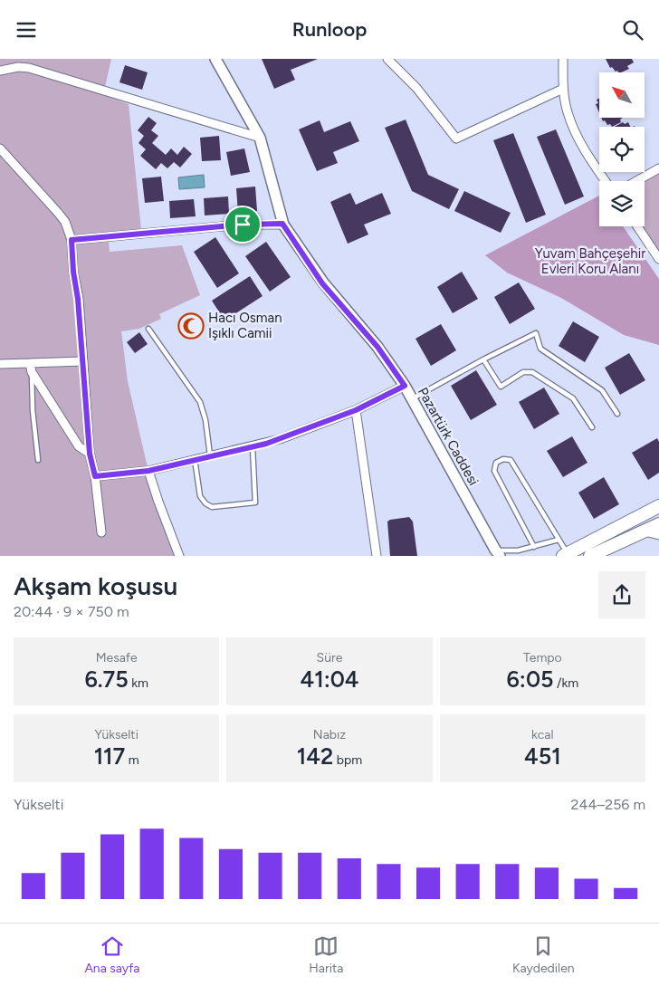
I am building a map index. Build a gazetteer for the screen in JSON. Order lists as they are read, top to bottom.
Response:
{
  "streets": {
    "street": ["Pazartürk Caddesi"]
  },
  "parks": ["Yuvam Bahçeşehir Evleri Koru Alanı"],
  "places": {
    "mosque": ["Hacı Osman Işıklı Camii"]
  },
  "north": "top left",
  "page": {
    "header": "Runloop",
    "heading": ["Akşam koşusu", "20:44 · 9 × 750 m"],
    "stats": [
      ["Mesafe", "6.75 km"],
      ["Süre", "41:04"],
      ["Tempo", "6:05 /km"],
      ["Yükselti", "117 m"],
      ["Nabız", "142 bpm"],
      ["kcal", "451"]
    ],
    "chart": ["Yükselti", "244–256 m"],
    "tabs": ["Ana sayfa", "Harita", "Kaydedilen"]
  }
}
